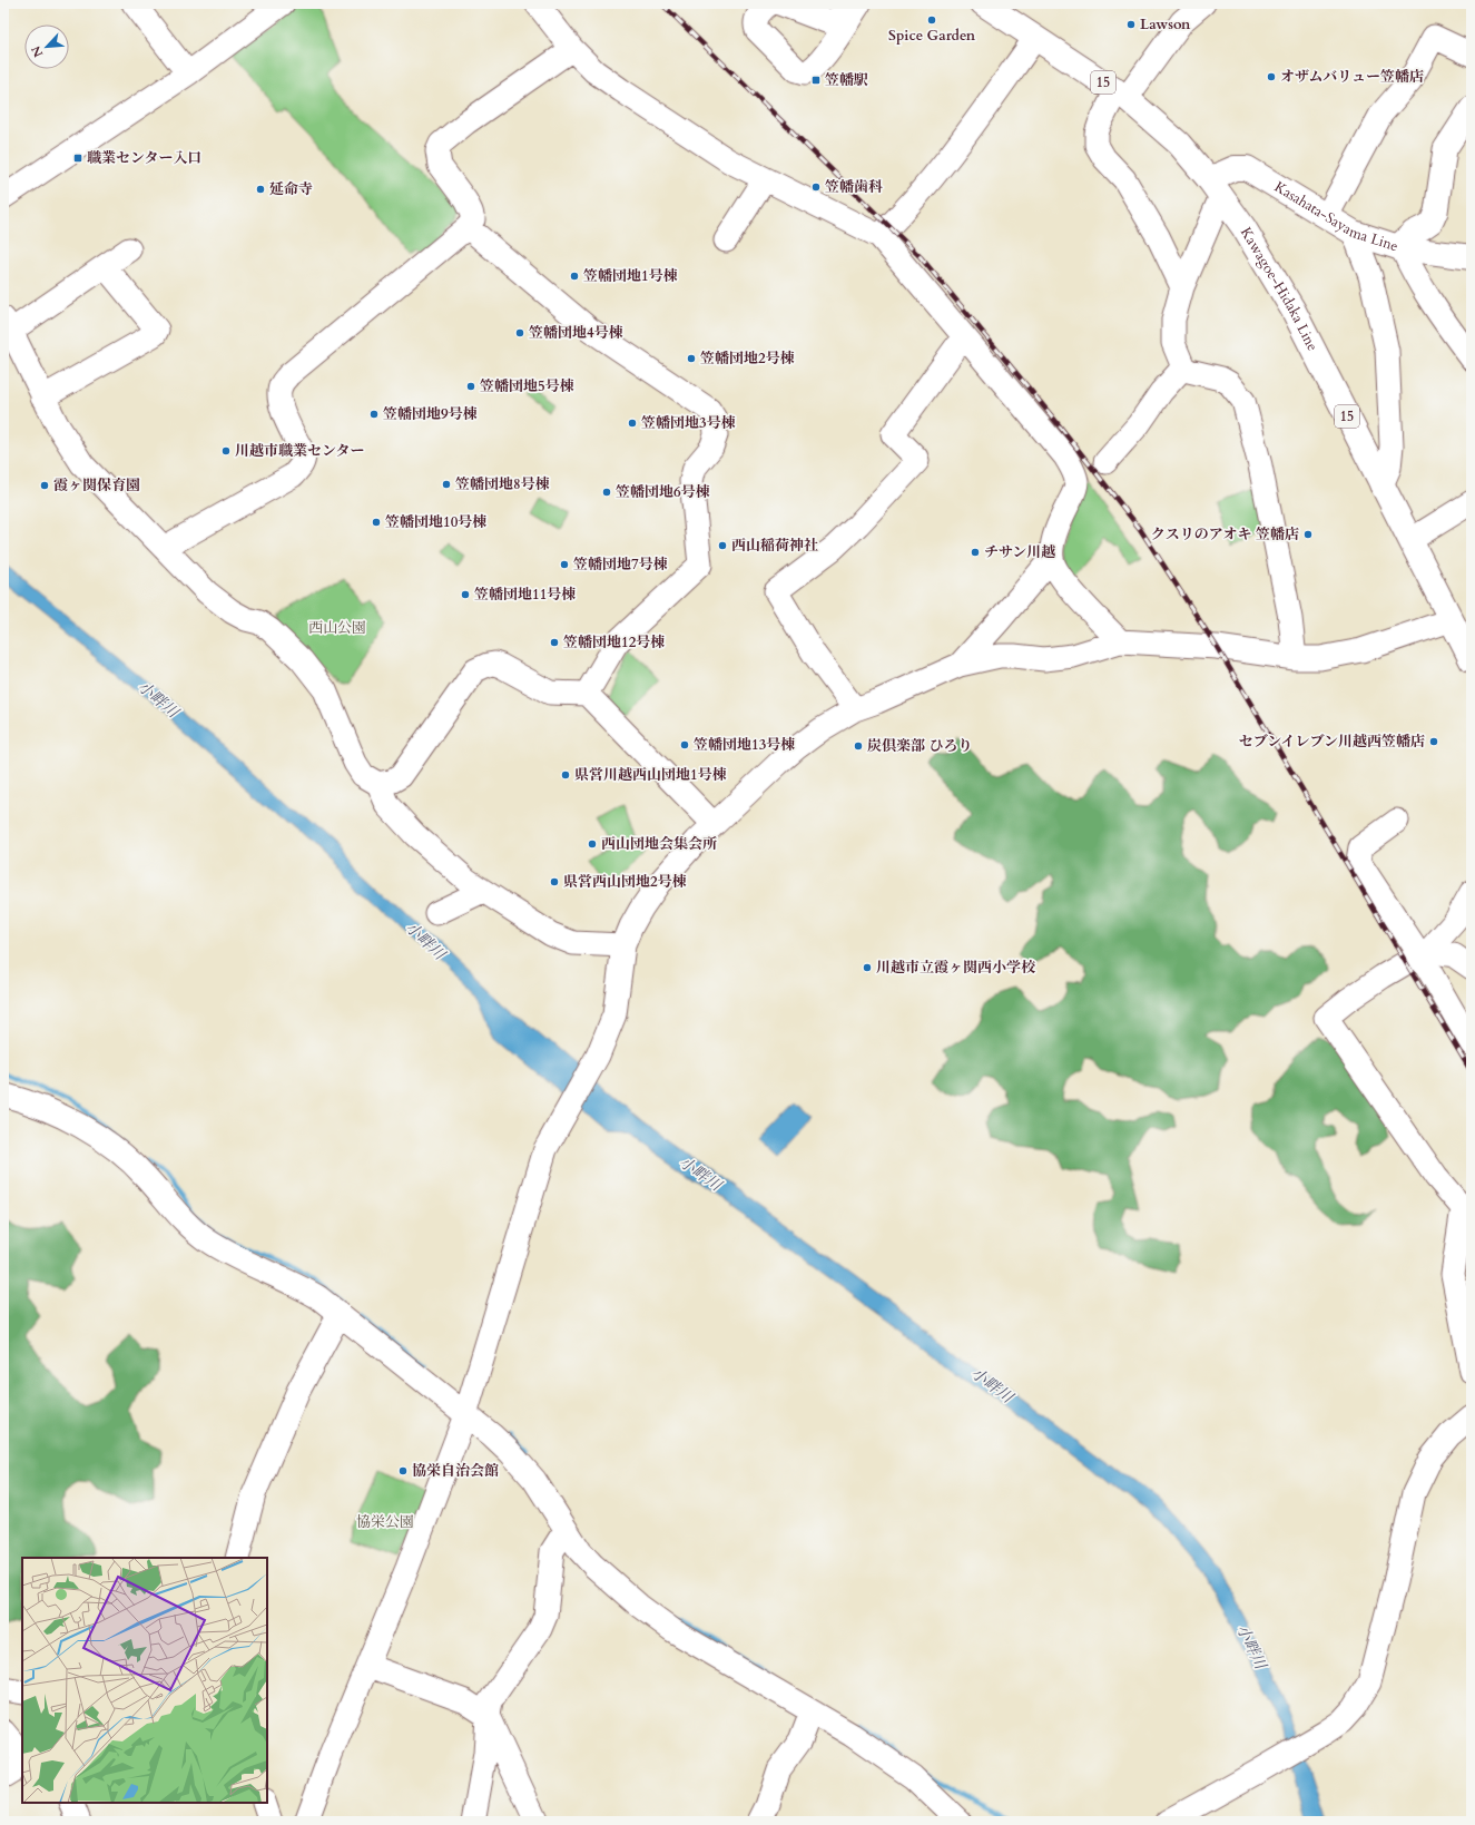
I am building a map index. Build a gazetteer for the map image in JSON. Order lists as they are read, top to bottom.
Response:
{
  "streets": {
    "main road": ["15", "Kasahata-Sayama Line", "Kawagoe-Hidaka Line"]
  },
  "crossings": [
    ["Kasahata-Sayama Line", "Kawagoe-Hidaka Line"]
  ],
  "water": ["小畔川"],
  "parks": ["西山公園", "協栄公園"],
  "places": {
    "other": [
      "Spice Garden",
      "Lawson",
      "オザムバリュー笠幡店",
      "笠幡歯科",
      "延命寺",
      "笠幡団地1号棟",
      "笠幡団地4号棟",
      "笠幡団地2号棟",
      "笠幡団地5号棟",
      "笠幡団地9号棟",
      "笠幡団地3号棟",
      "川越市職業センター",
      "笠幡団地8号棟",
      "霞ヶ関保育園",
      "笠幡団地6号棟",
      "笠幡団地10号棟",
      "クスリのアオキ 笠幡店",
      "西山稲荷神社",
      "チサン川越",
      "笠幡団地7号棟",
      "笠幡団地11号棟",
      "笠幡団地12号棟",
      "セブンイレブン川越西笠幡店",
      "笠幡団地13号棟",
      "炭倶楽部 ひろり",
      "県営川越西山団地1号棟",
      "西山団地会集会所",
      "県営西山団地2号棟",
      "川越市立霞ヶ関西小学校",
      "協栄自治会館"
    ],
    "transit": ["笠幡駅", "職業センター入口"]
  },
  "north": "bottom left"
}
